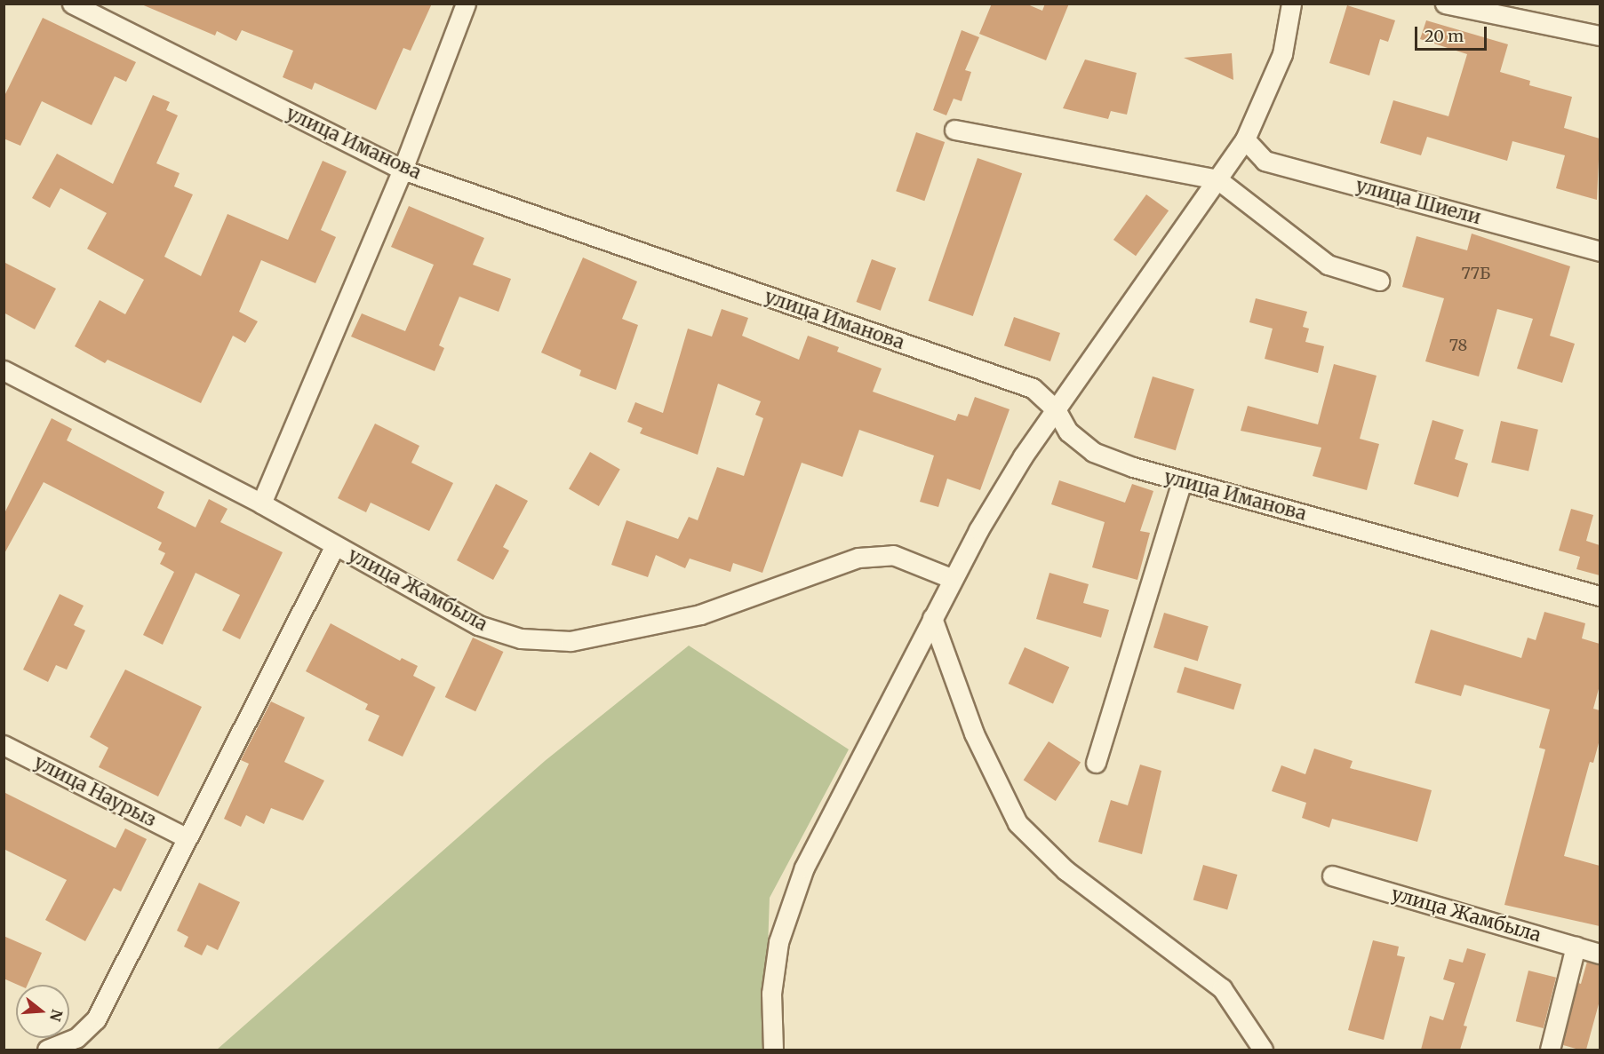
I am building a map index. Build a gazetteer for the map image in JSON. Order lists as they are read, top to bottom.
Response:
{
  "streets": {
    "street": [
      "улица Иманова",
      "улица Шиели",
      "улица Жамбыла",
      "улица Наурыз"
    ]
  },
  "house_numbers": ["77Б", "78"],
  "scale_bar": "20 m",
  "north": "right"
}
